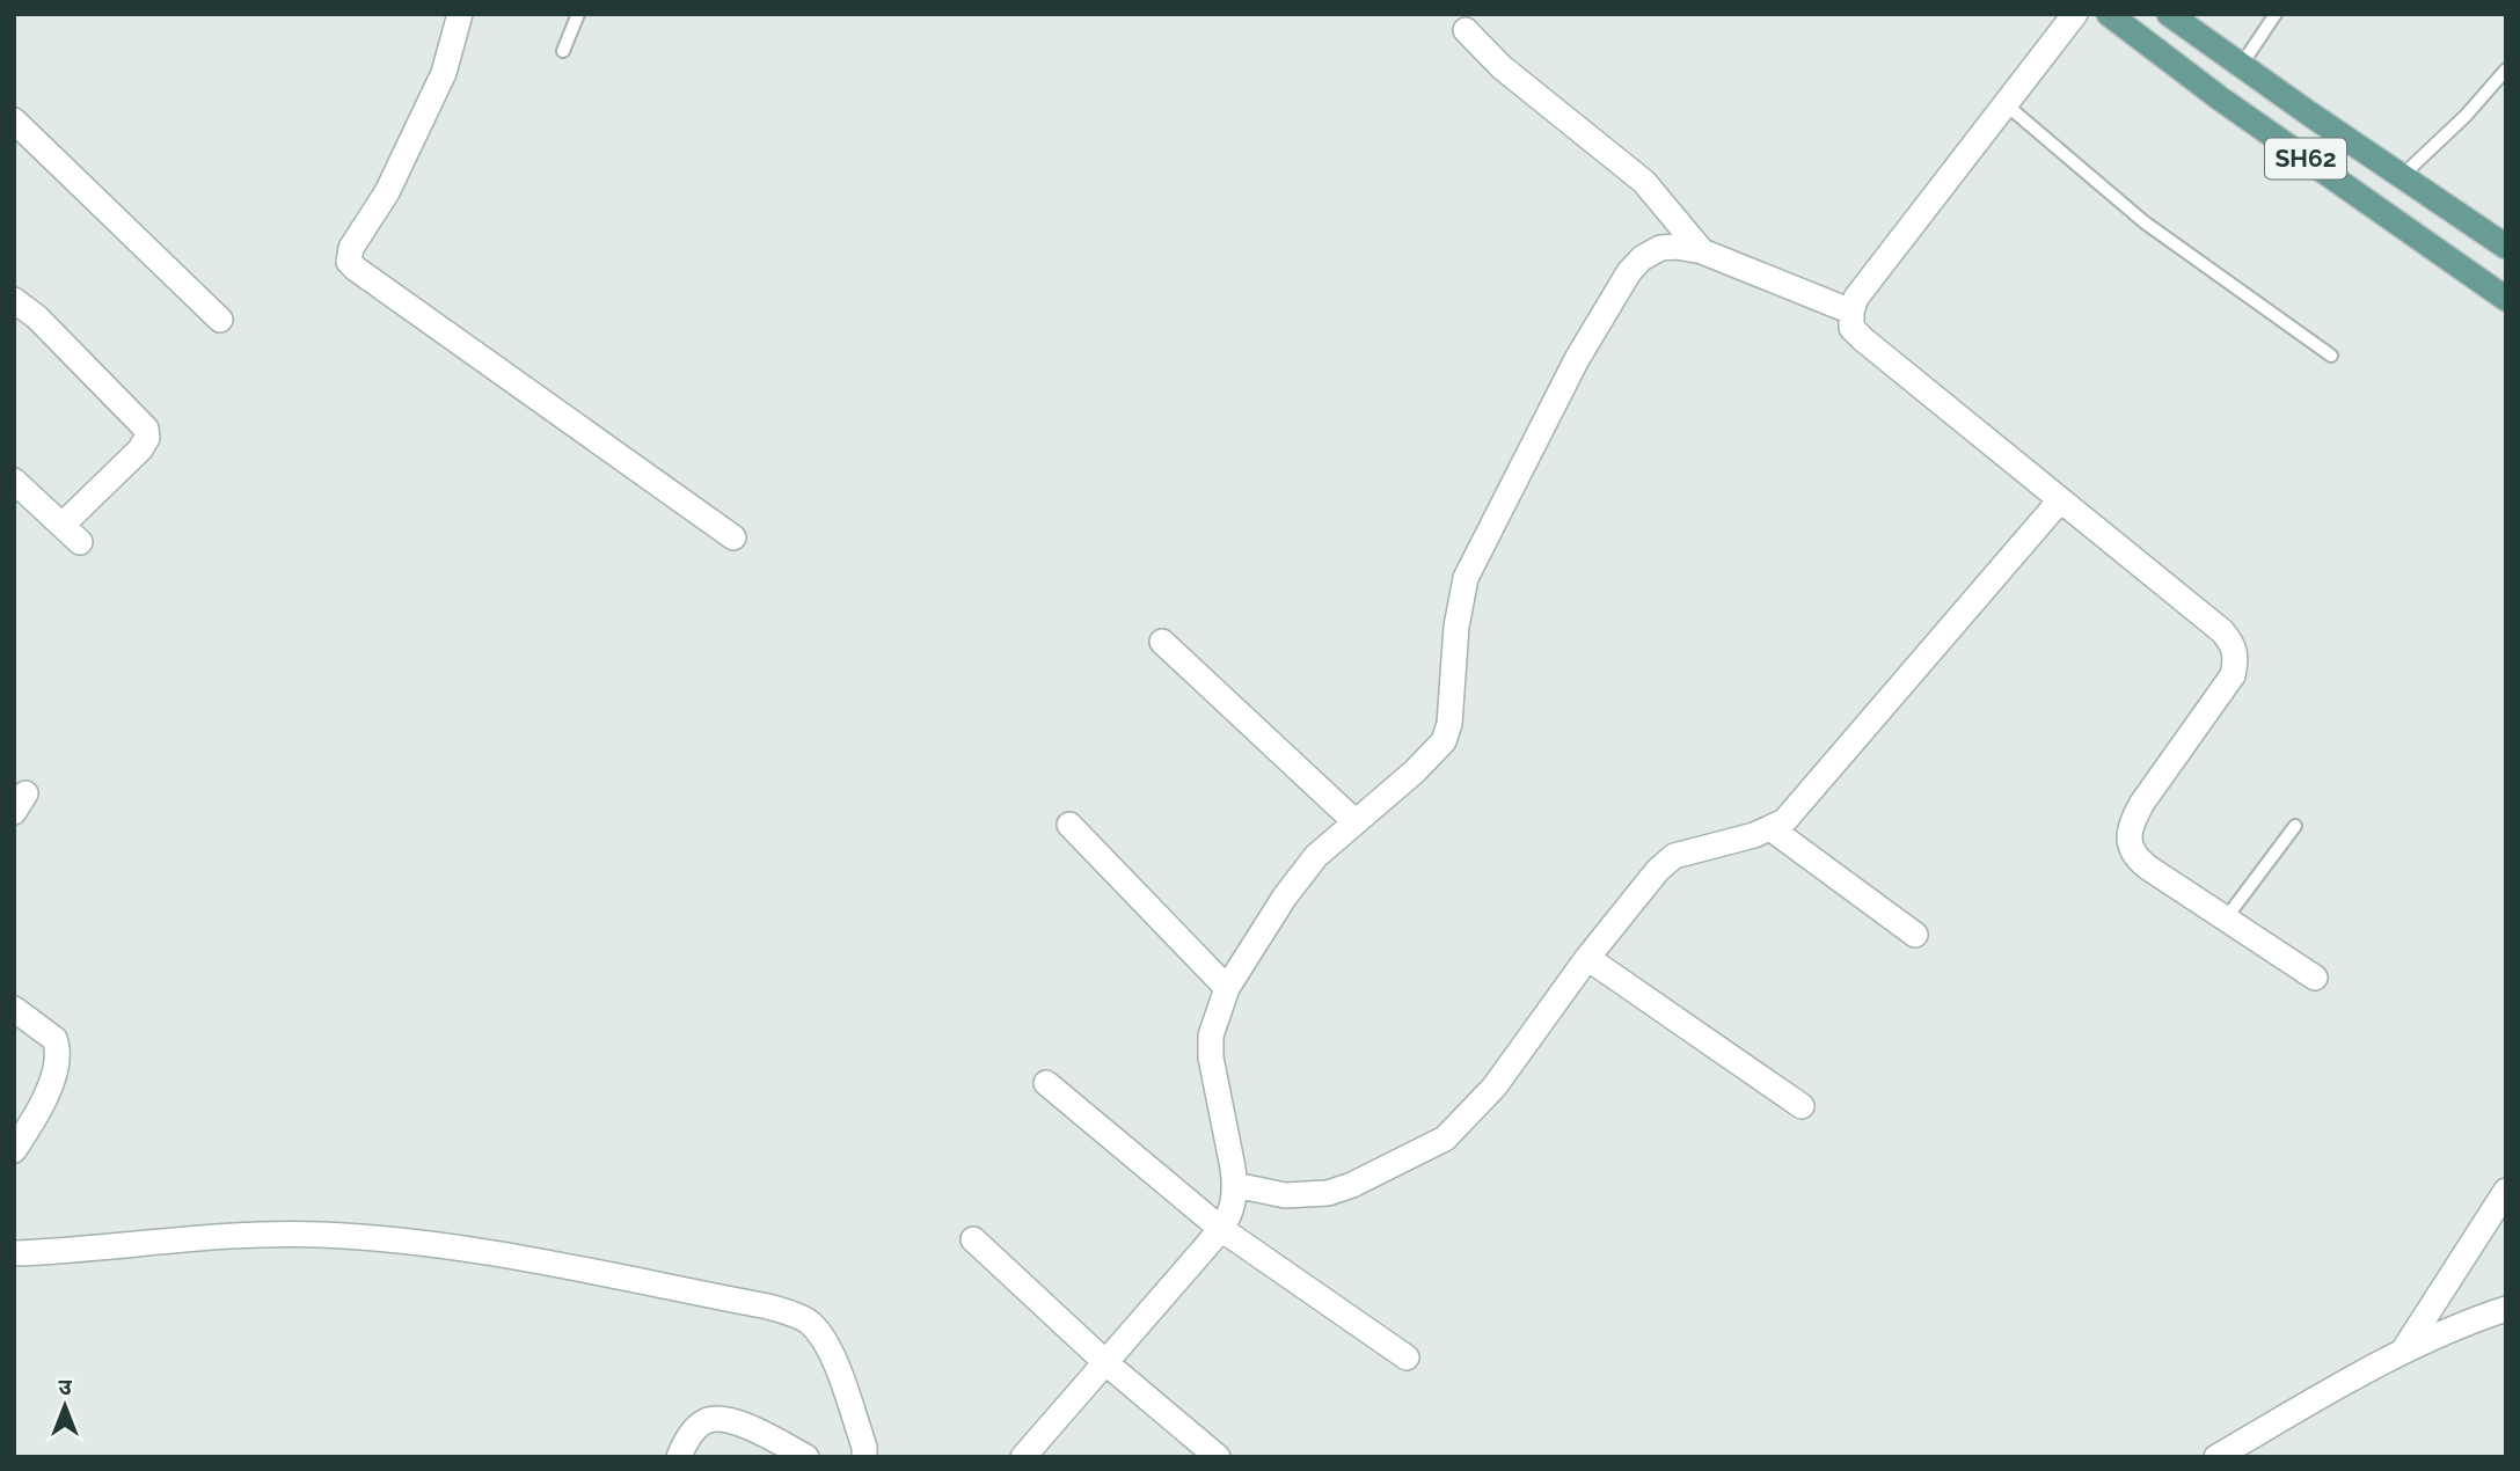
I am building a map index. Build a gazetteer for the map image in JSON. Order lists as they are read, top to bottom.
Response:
{
  "streets": {
    "main road": ["SH62"]
  },
  "north": "top"
}
